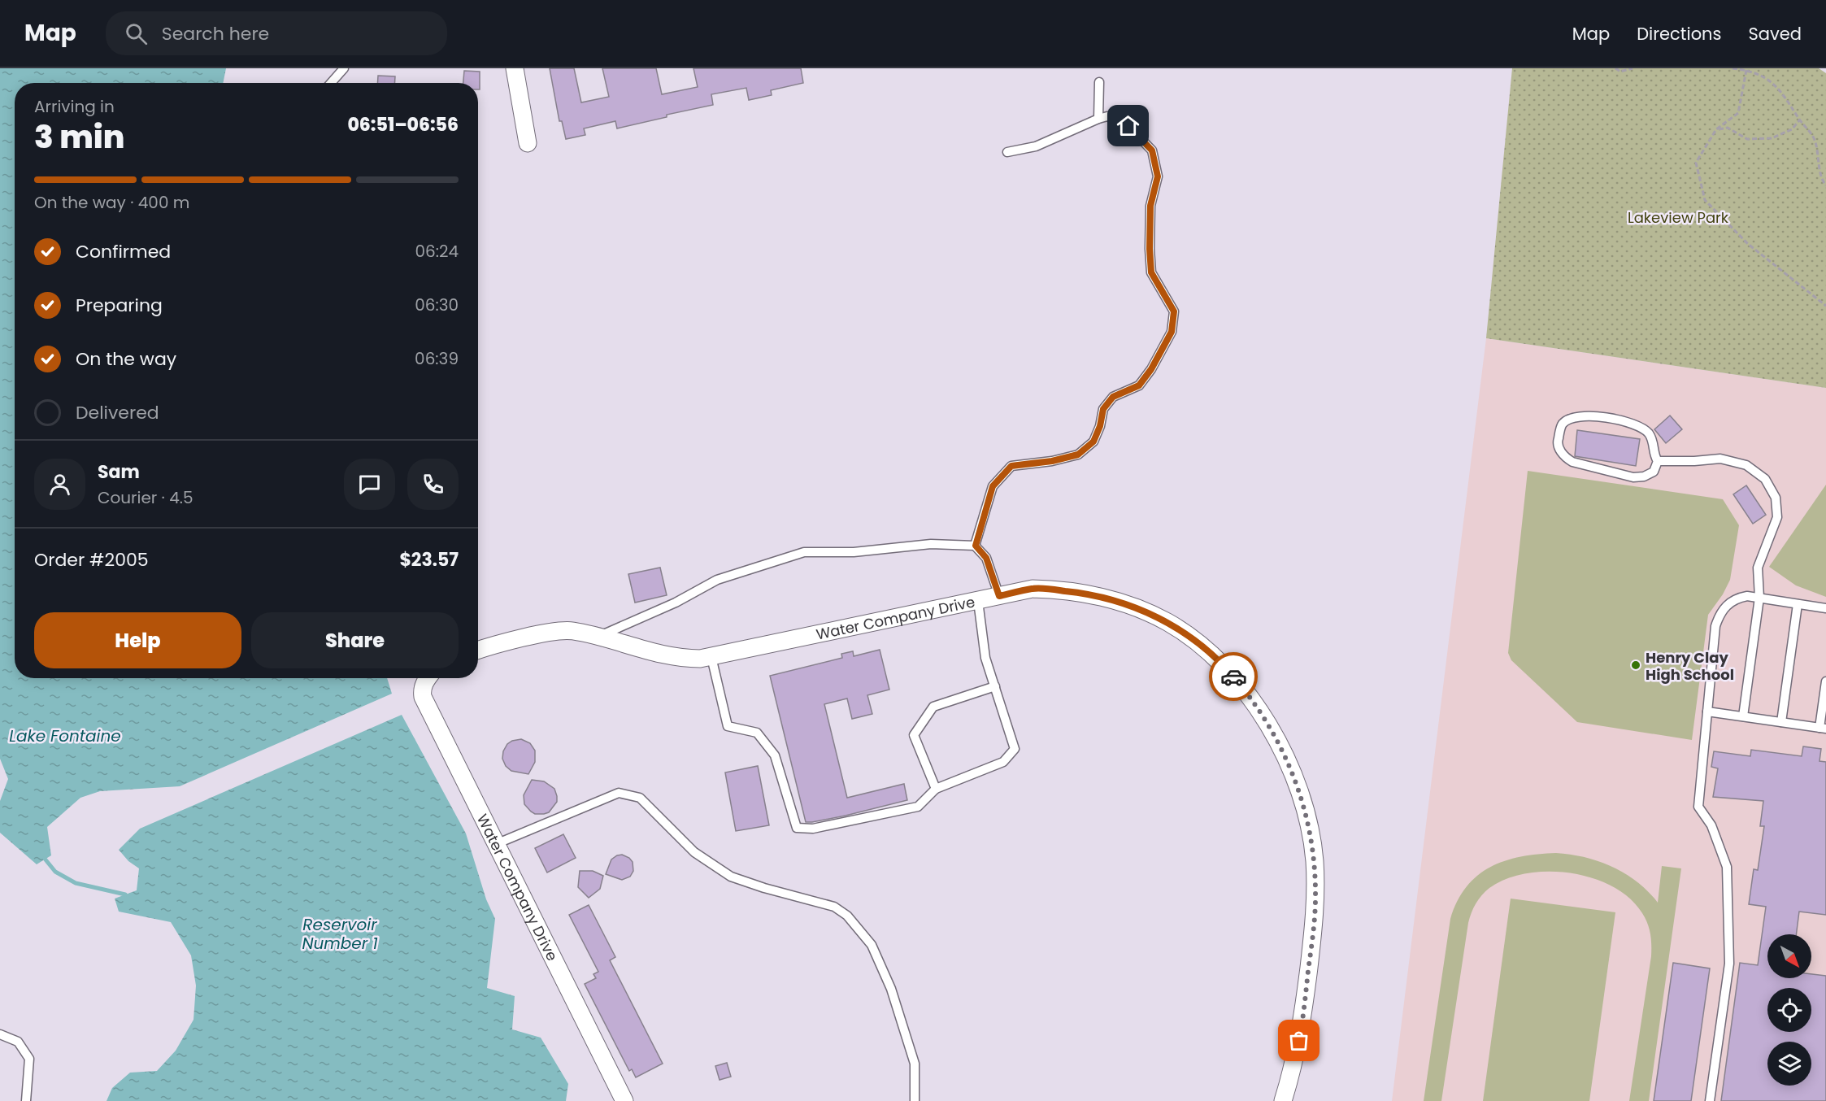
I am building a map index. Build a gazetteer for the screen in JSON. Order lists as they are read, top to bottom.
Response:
{
  "streets": {
    "street": ["Water Company Drive"]
  },
  "water": ["Lake Fontaine", "Reservoir Number 1"],
  "parks": ["Lakeview Park"],
  "places": ["Henry Clay High School"],
  "north": "bottom right",
  "page": {
    "header": "Map",
    "search": "Search here",
    "nav": ["Map", "Directions", "Saved"],
    "heading": ["3 min", "Arriving in", "06:51–06:56"],
    "panel": [
      "Sam",
      "Courier · 4.5",
      "Order #2005",
      "$23.57"
    ],
    "bar": "On the way · 400 m",
    "list": [
      ["Confirmed", "06:24"],
      ["Preparing", "06:30"],
      ["On the way", "06:39"],
      "Delivered"
    ],
    "buttons": ["Help", "Share"]
  }
}
